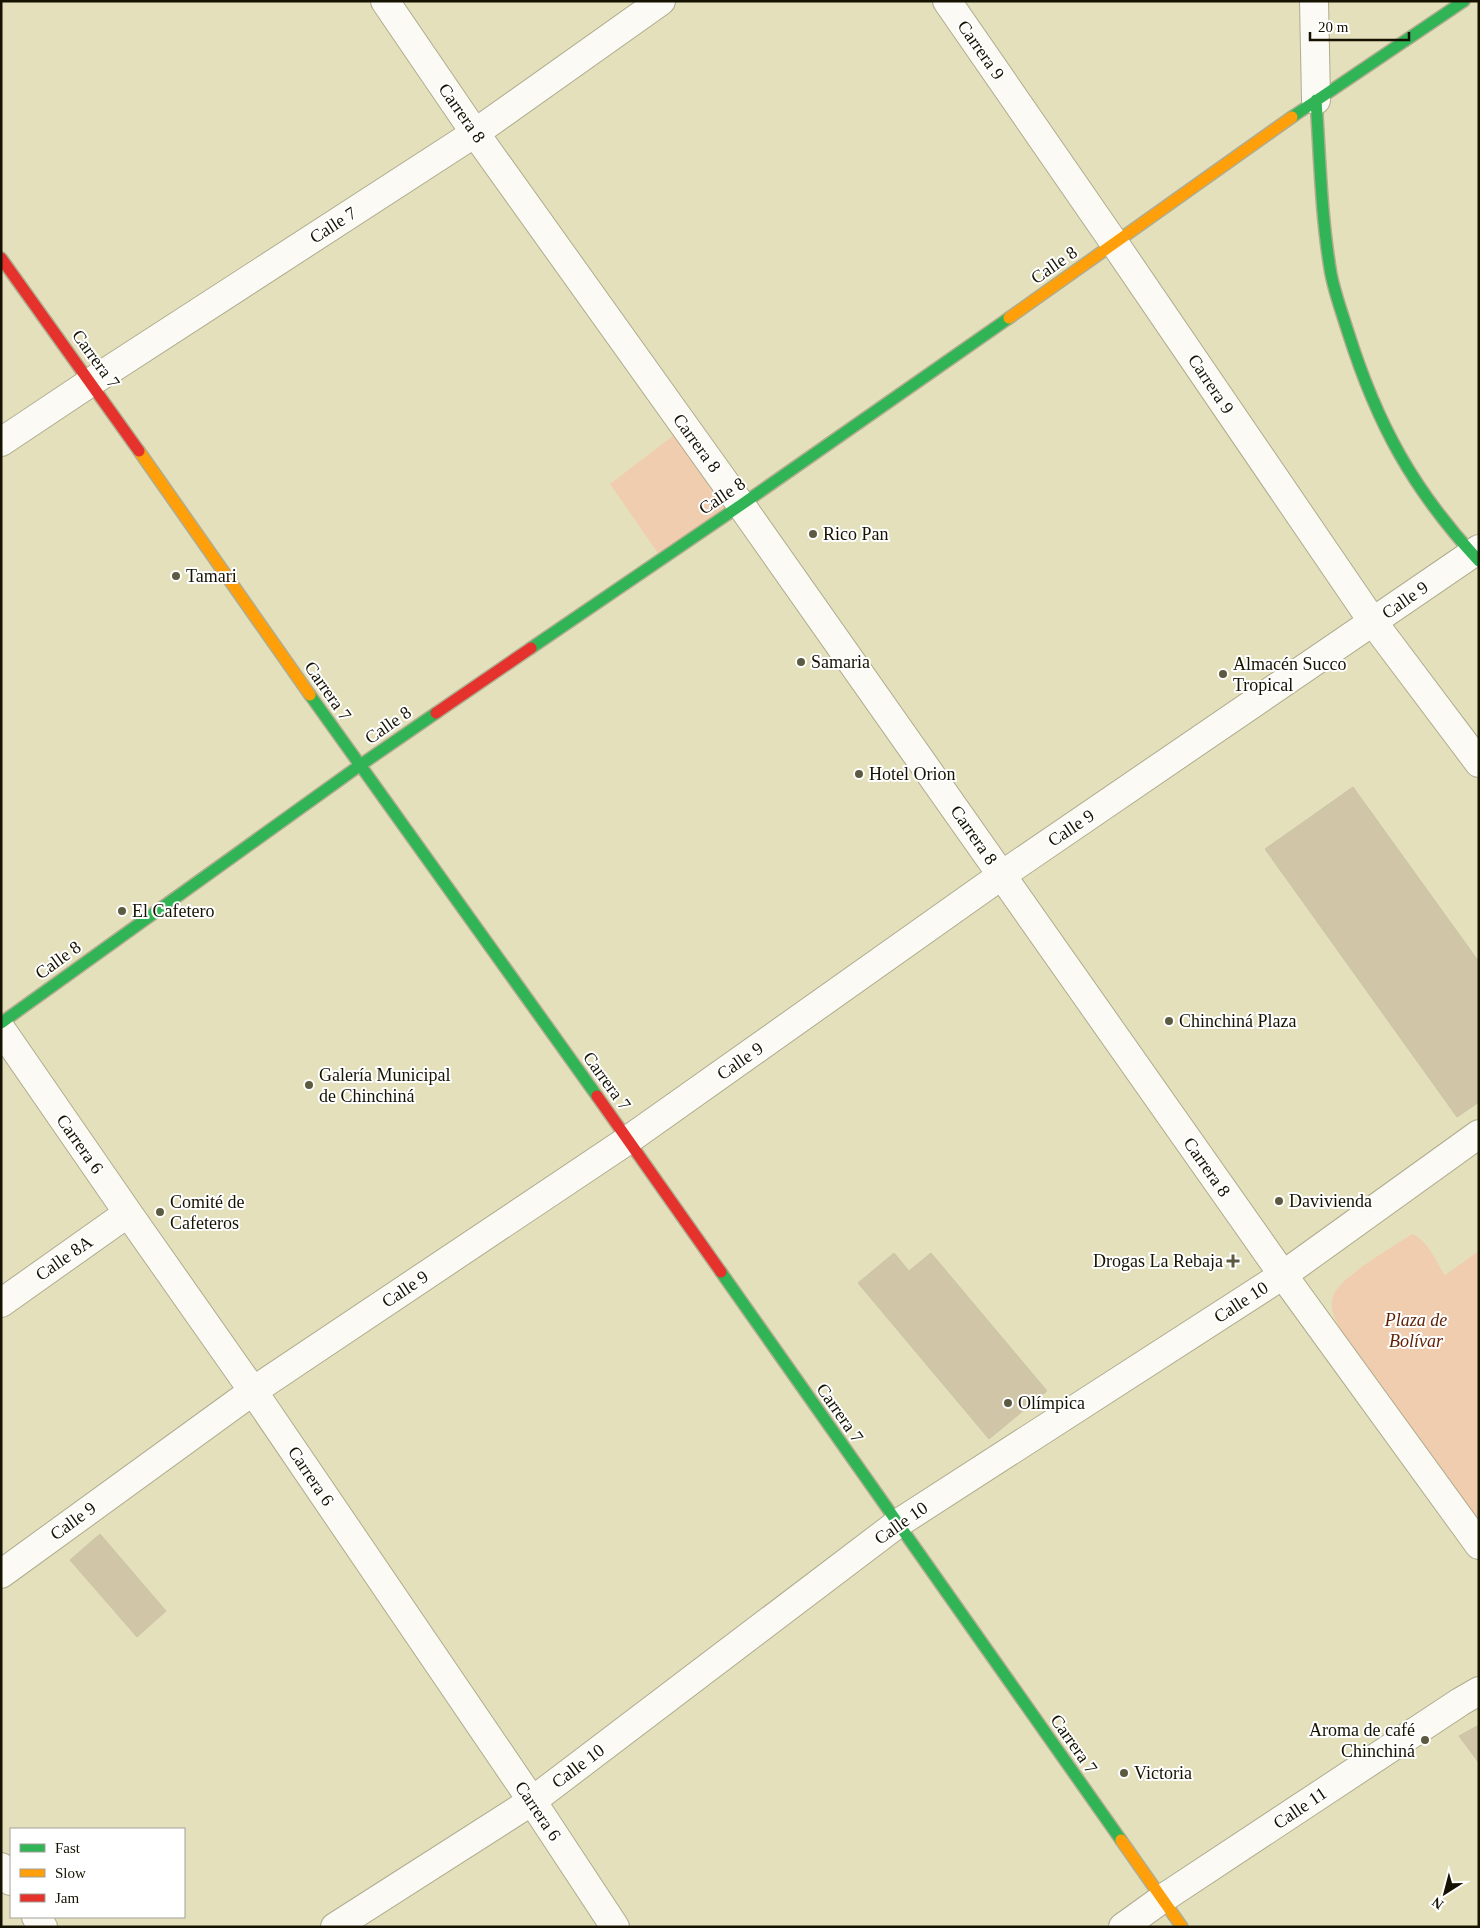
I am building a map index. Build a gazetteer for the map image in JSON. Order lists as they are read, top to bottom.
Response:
{
  "streets": {
    "main road": ["Calle 8", "Carrera 7"],
    "street": [
      "Carrera 9",
      "Carrera 8",
      "Calle 7",
      "Calle 9",
      "Carrera 6",
      "Calle 8A",
      "Calle 10",
      "Calle 11"
    ]
  },
  "crossings": [
    ["Carrera 9", "Calle 8"],
    ["Carrera 9", "Calle 9"],
    ["Carrera 8", "Calle 7"],
    ["Carrera 8", "Calle 8"],
    ["Carrera 8", "Calle 9"],
    ["Carrera 8", "Calle 10"],
    ["Calle 7", "Carrera 7"],
    ["Calle 8", "Carrera 7"],
    ["Carrera 7", "Calle 9"],
    ["Carrera 7", "Calle 10"],
    ["Carrera 7", "Calle 11"],
    ["Calle 9", "Carrera 6"],
    ["Carrera 6", "Calle 8A"],
    ["Carrera 6", "Calle 10"]
  ],
  "parks": ["Plaza de Bolívar"],
  "places": {
    "other": [
      "Rico Pan",
      "Tamari",
      "Samaria",
      "Almacén Succo Tropical",
      "Hotel Orion",
      "El Cafetero",
      "Chinchiná Plaza",
      "Galería Municipal de Chinchiná",
      "Davivienda",
      "Comité de Cafeteros",
      "Olímpica",
      "Aroma de café Chinchiná",
      "Victoria"
    ],
    "health": ["Drogas La Rebaja"]
  },
  "legend": ["Fast", "Slow", "Jam"],
  "scale_bar": "20 m",
  "north": "bottom left"
}
